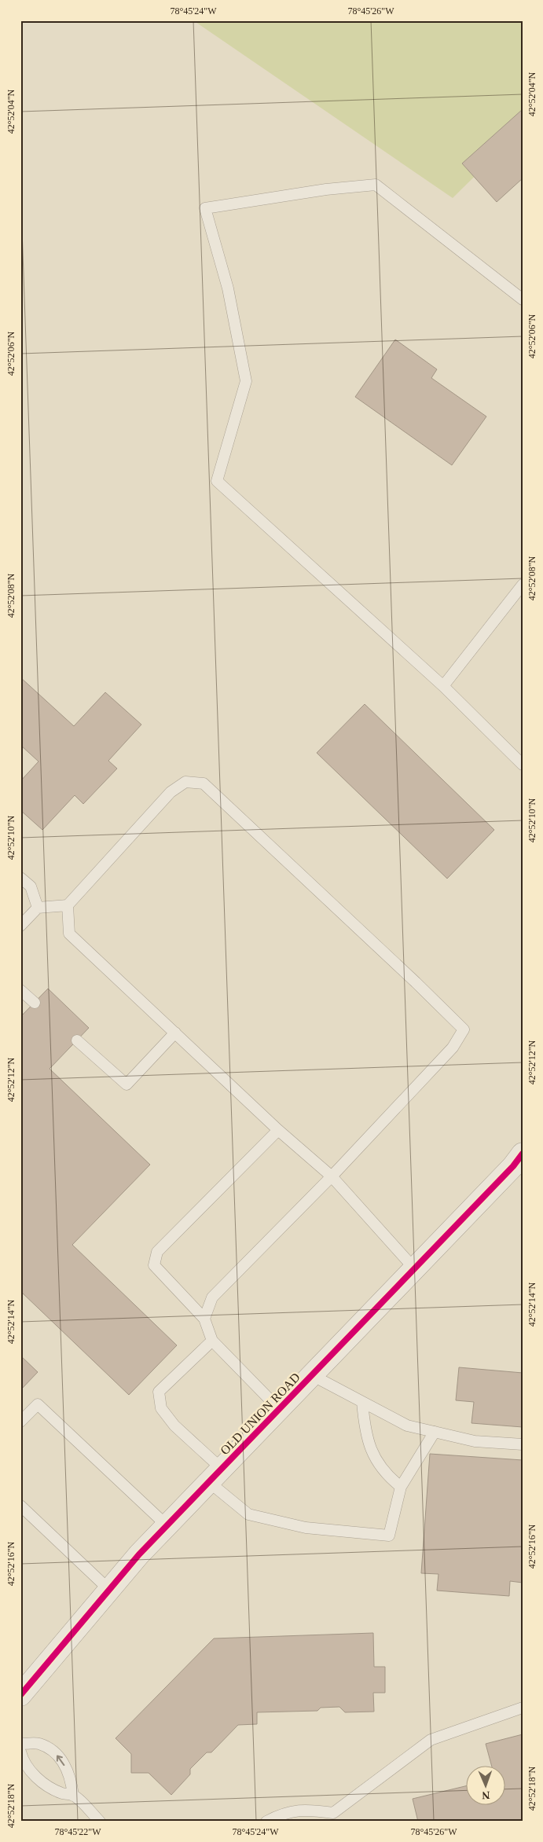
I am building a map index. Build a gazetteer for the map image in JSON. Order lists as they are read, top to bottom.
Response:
{
  "streets": {
    "street": ["OLD UNION ROAD"]
  },
  "north": "bottom",
  "coordinates": [
    "78°45'24\"W",
    "78°45'26\"W",
    "42°52'04\"N",
    "42°52'06\"N",
    "42°52'08\"N",
    "42°52'10\"N",
    "42°52'12\"N",
    "42°52'14\"N",
    "42°52'16\"N",
    "42°52'18\"N",
    "78°45'22\"W"
  ]
}
